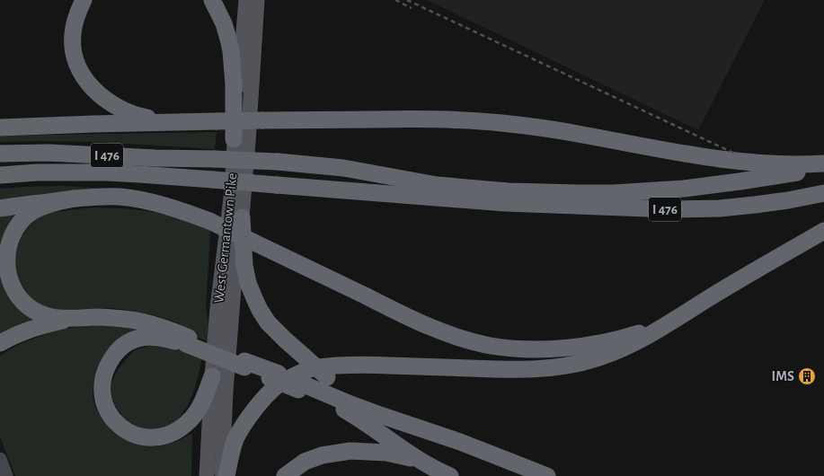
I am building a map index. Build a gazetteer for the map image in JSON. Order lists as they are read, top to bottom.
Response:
{
  "streets": {
    "highway": ["I 476"],
    "main road": ["West Germantown Pike"]
  },
  "places": {
    "building": ["IMS"]
  }
}
